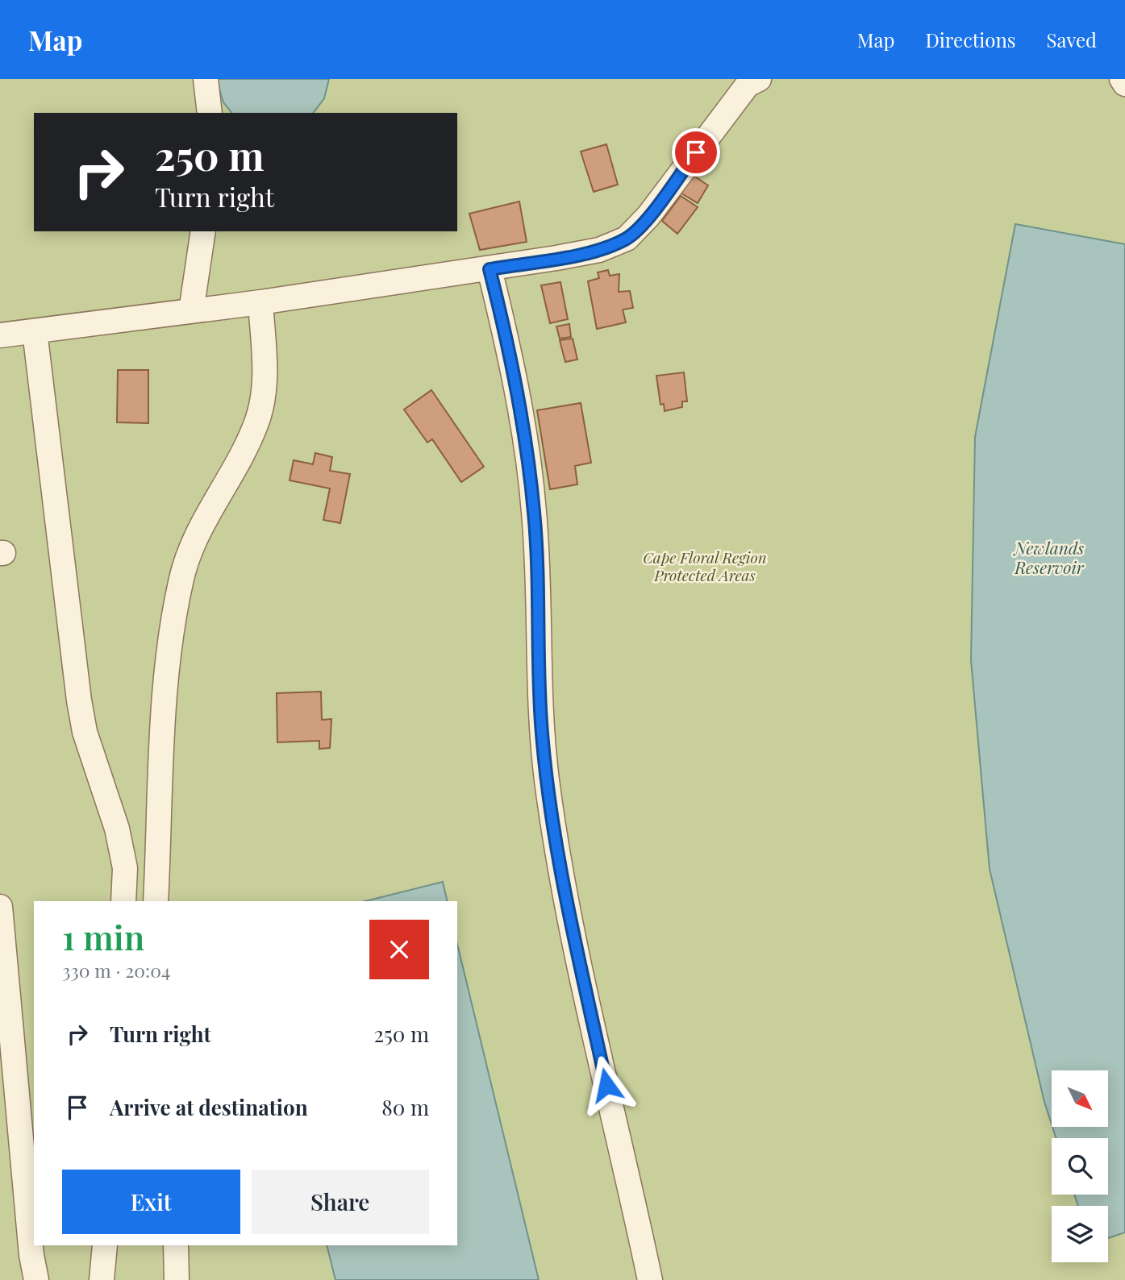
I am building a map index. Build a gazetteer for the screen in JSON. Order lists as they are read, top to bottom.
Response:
{
  "water": ["Newlands Reservoir"],
  "parks": ["Cape Floral Region Protected Areas"],
  "north": "bottom right",
  "page": {
    "header": "Map",
    "nav": ["Map", "Directions", "Saved"],
    "turn": ["250 m", "Turn right"],
    "heading": ["1 min", "330 m · 20:04"],
    "list": [
      {
        "name": "Turn right",
        "value": "250 m"
      },
      {
        "name": "Arrive at destination",
        "value": "80 m"
      }
    ],
    "buttons": ["Exit", "Share"]
  }
}
